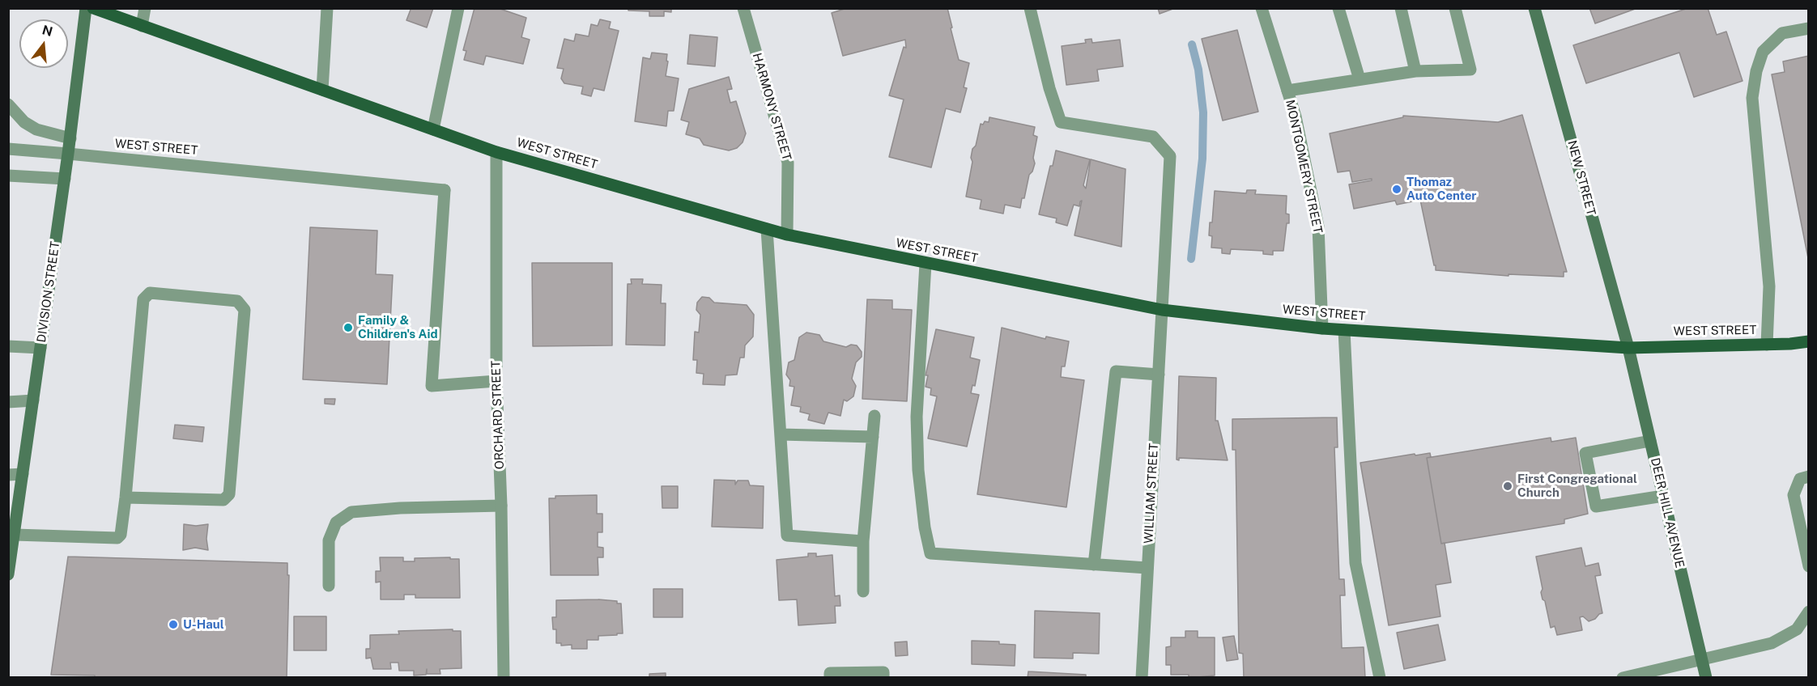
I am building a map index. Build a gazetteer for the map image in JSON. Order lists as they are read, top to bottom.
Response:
{
  "streets": {
    "main road": ["WEST STREET"],
    "street": [
      "HARMONY STREET",
      "MONTGOMERY STREET",
      "NEW STREET",
      "DIVISION STREET",
      "ORCHARD STREET",
      "WILLIAM STREET",
      "DEER HILL AVENUE"
    ]
  },
  "crossings": [
    ["HARMONY STREET", "WEST STREET"],
    ["WEST STREET", "MONTGOMERY STREET"],
    ["WEST STREET", "NEW STREET"],
    ["WEST STREET", "DIVISION STREET"],
    ["WEST STREET", "ORCHARD STREET"],
    ["WEST STREET", "WILLIAM STREET"],
    ["WEST STREET", "DEER HILL AVENUE"],
    ["NEW STREET", "DEER HILL AVENUE"]
  ],
  "places": [
    "Thomaz Auto Center",
    "Family & Children's Aid",
    "First Congregational Church",
    "U-Haul"
  ],
  "north": "top"
}
